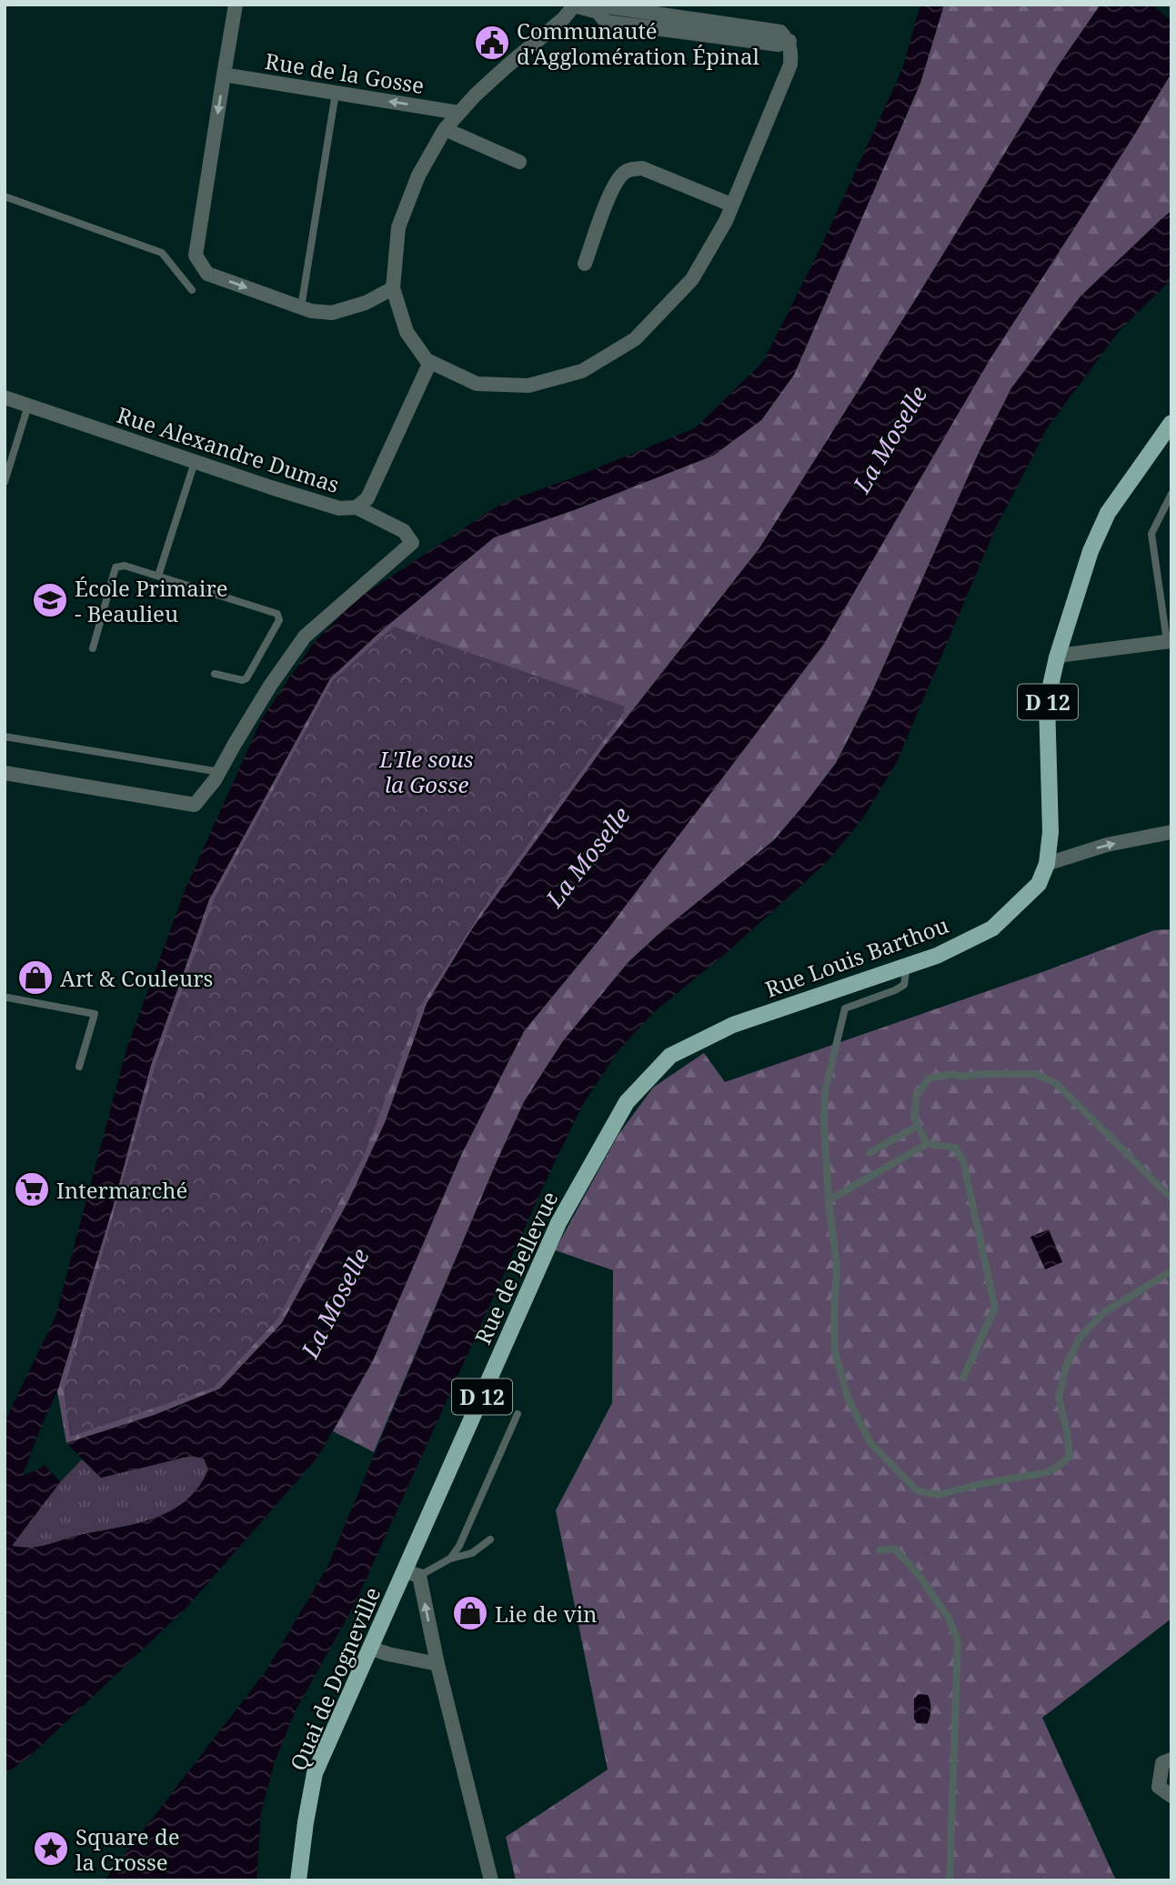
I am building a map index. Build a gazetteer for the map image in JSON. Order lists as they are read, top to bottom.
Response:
{
  "streets": {
    "main road": [
      "D 12",
      "Rue Louis Barthou",
      "Rue de Bellevue",
      "Quai de Dogneville"
    ],
    "street": ["Rue de la Gosse", "Rue Alexandre Dumas"]
  },
  "crossings": [
    ["Rue Louis Barthou", "Rue de Bellevue"],
    ["Rue de Bellevue", "Quai de Dogneville"]
  ],
  "one_way": ["Rue de la Gosse"],
  "water": ["La Moselle"],
  "parks": ["L'Ile sous la Gosse"],
  "places": {
    "public building": ["Communauté d'Agglomération Épinal"],
    "school or university": ["École Primaire - Beaulieu"],
    "shop": ["Art & Couleurs", "Lie de vin"],
    "supermarket": ["Intermarché"],
    "place": ["Square de la Crosse"]
  }
}
